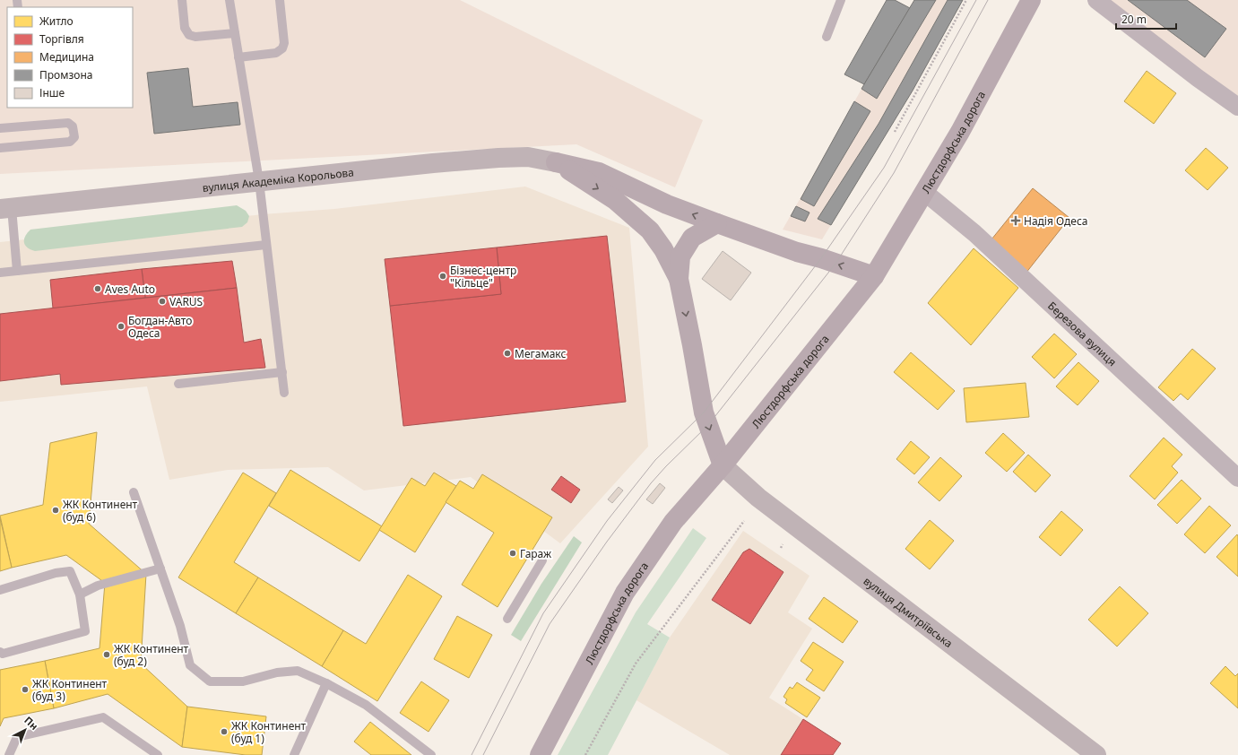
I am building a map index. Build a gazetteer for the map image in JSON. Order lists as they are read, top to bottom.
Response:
{
  "streets": {
    "main road": ["Люстдорфська дорога", "вулиця Академіка Корольова", "вулиця Дмитріївська"],
    "street": ["Березова вулиця"]
  },
  "crossings": [
    ["Люстдорфська дорога", "Березова вулиця"],
    ["Люстдорфська дорога", "вулиця Дмитріївська"]
  ],
  "places": {
    "health": ["Надія Одеса"],
    "other": [
      "Бізнес-центр \"Кільце\"",
      "Aves Auto",
      "VARUS",
      "Богдан-Авто Одеса",
      "Мегамакс",
      "ЖК Континент (буд 6)",
      "Гараж",
      "ЖК Континент (буд 2)",
      "ЖК Континент (буд 3)",
      "ЖК Континент (буд 1)"
    ]
  },
  "legend": [
    "Житло",
    "Торгівля",
    "Медицина",
    "Промзона",
    "Інше"
  ],
  "scale_bar": "20 m",
  "north": "top right"
}
